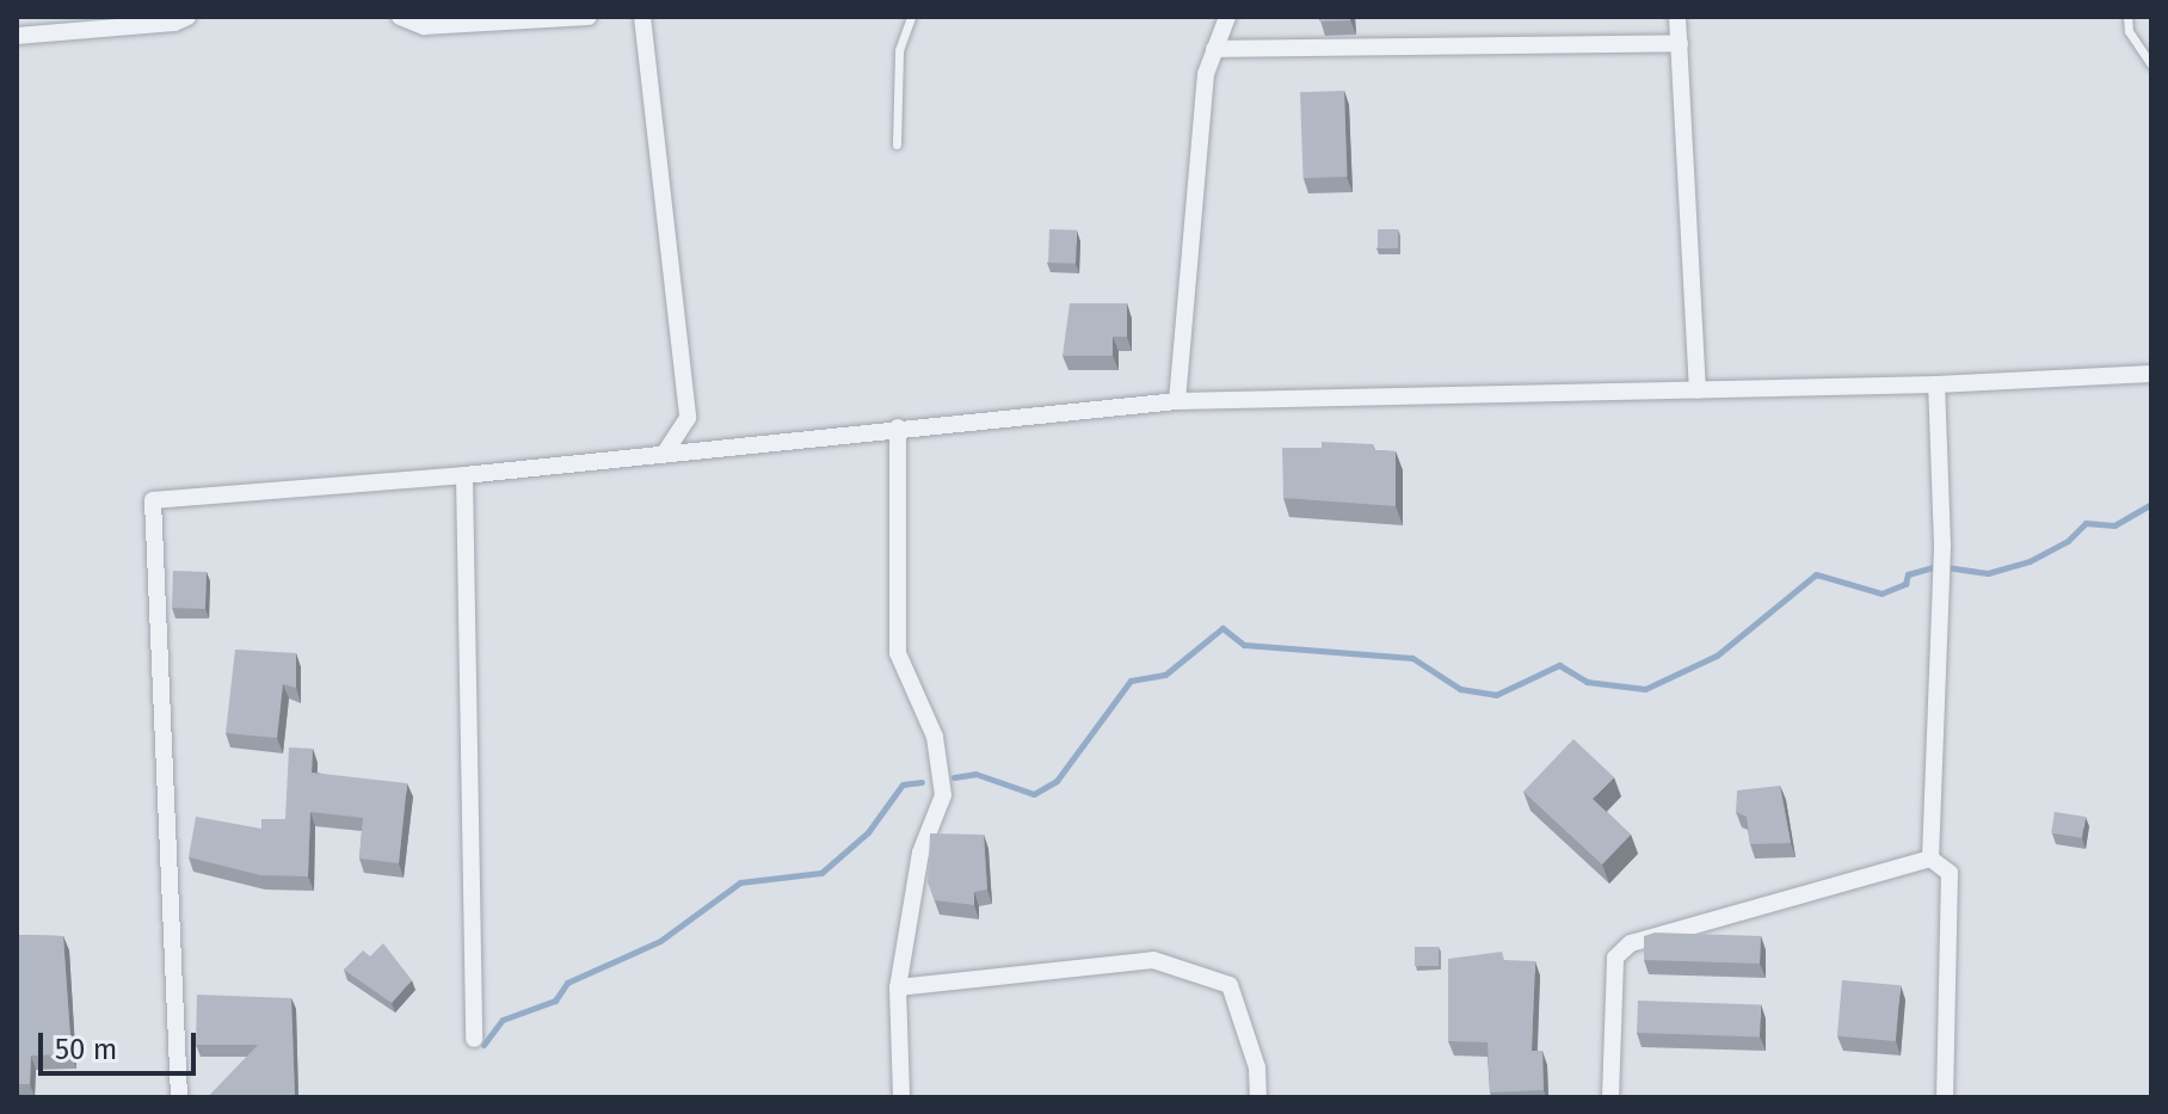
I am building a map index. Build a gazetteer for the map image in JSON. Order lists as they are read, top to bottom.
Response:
{
  "scale_bar": "50 m"
}
